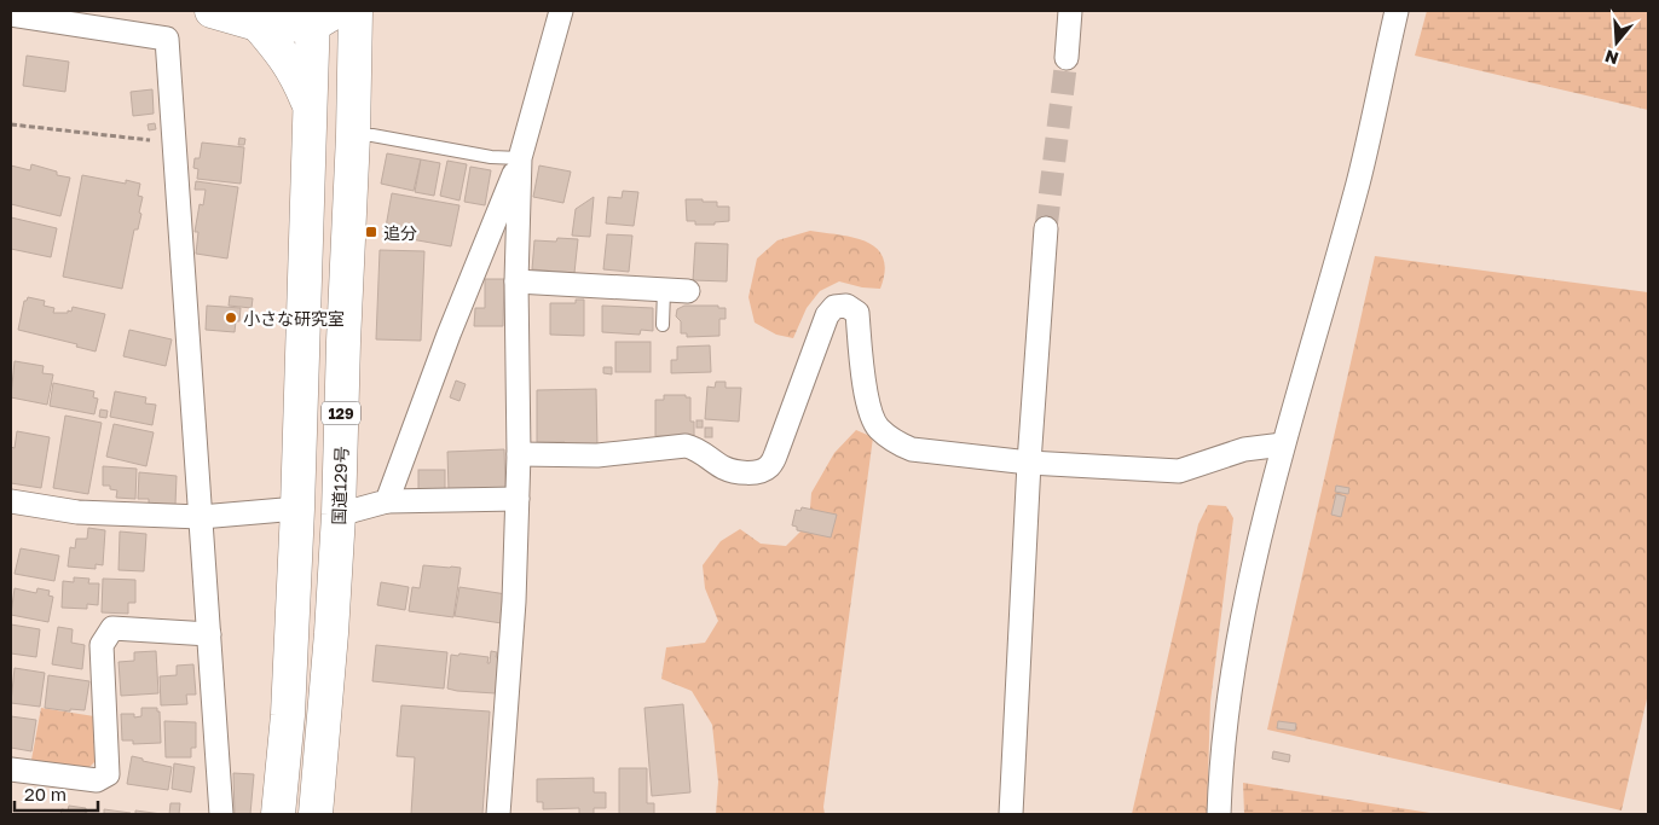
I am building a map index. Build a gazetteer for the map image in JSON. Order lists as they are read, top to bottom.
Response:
{
  "streets": {
    "highway": ["129", "国道129号"]
  },
  "places": {
    "transit": ["追分"],
    "other": ["小さな研究室"]
  },
  "scale_bar": "20 m",
  "north": "bottom"
}
